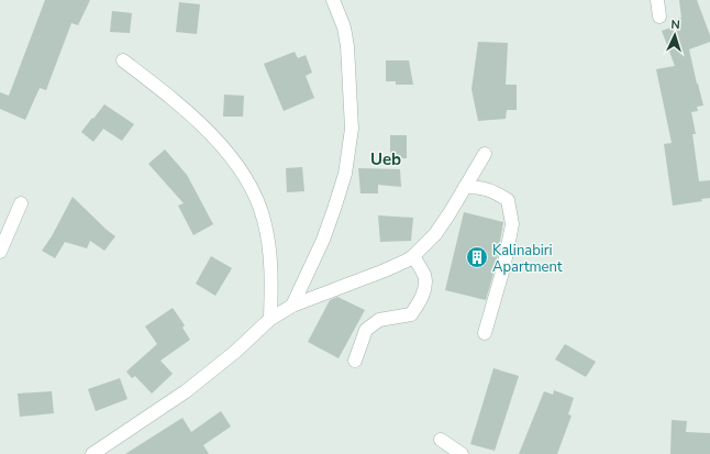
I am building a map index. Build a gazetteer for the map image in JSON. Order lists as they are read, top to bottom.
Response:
{
  "districts": ["Ueb"],
  "places": {
    "building": ["Kalinabiri Apartment"]
  },
  "north": "top"
}
